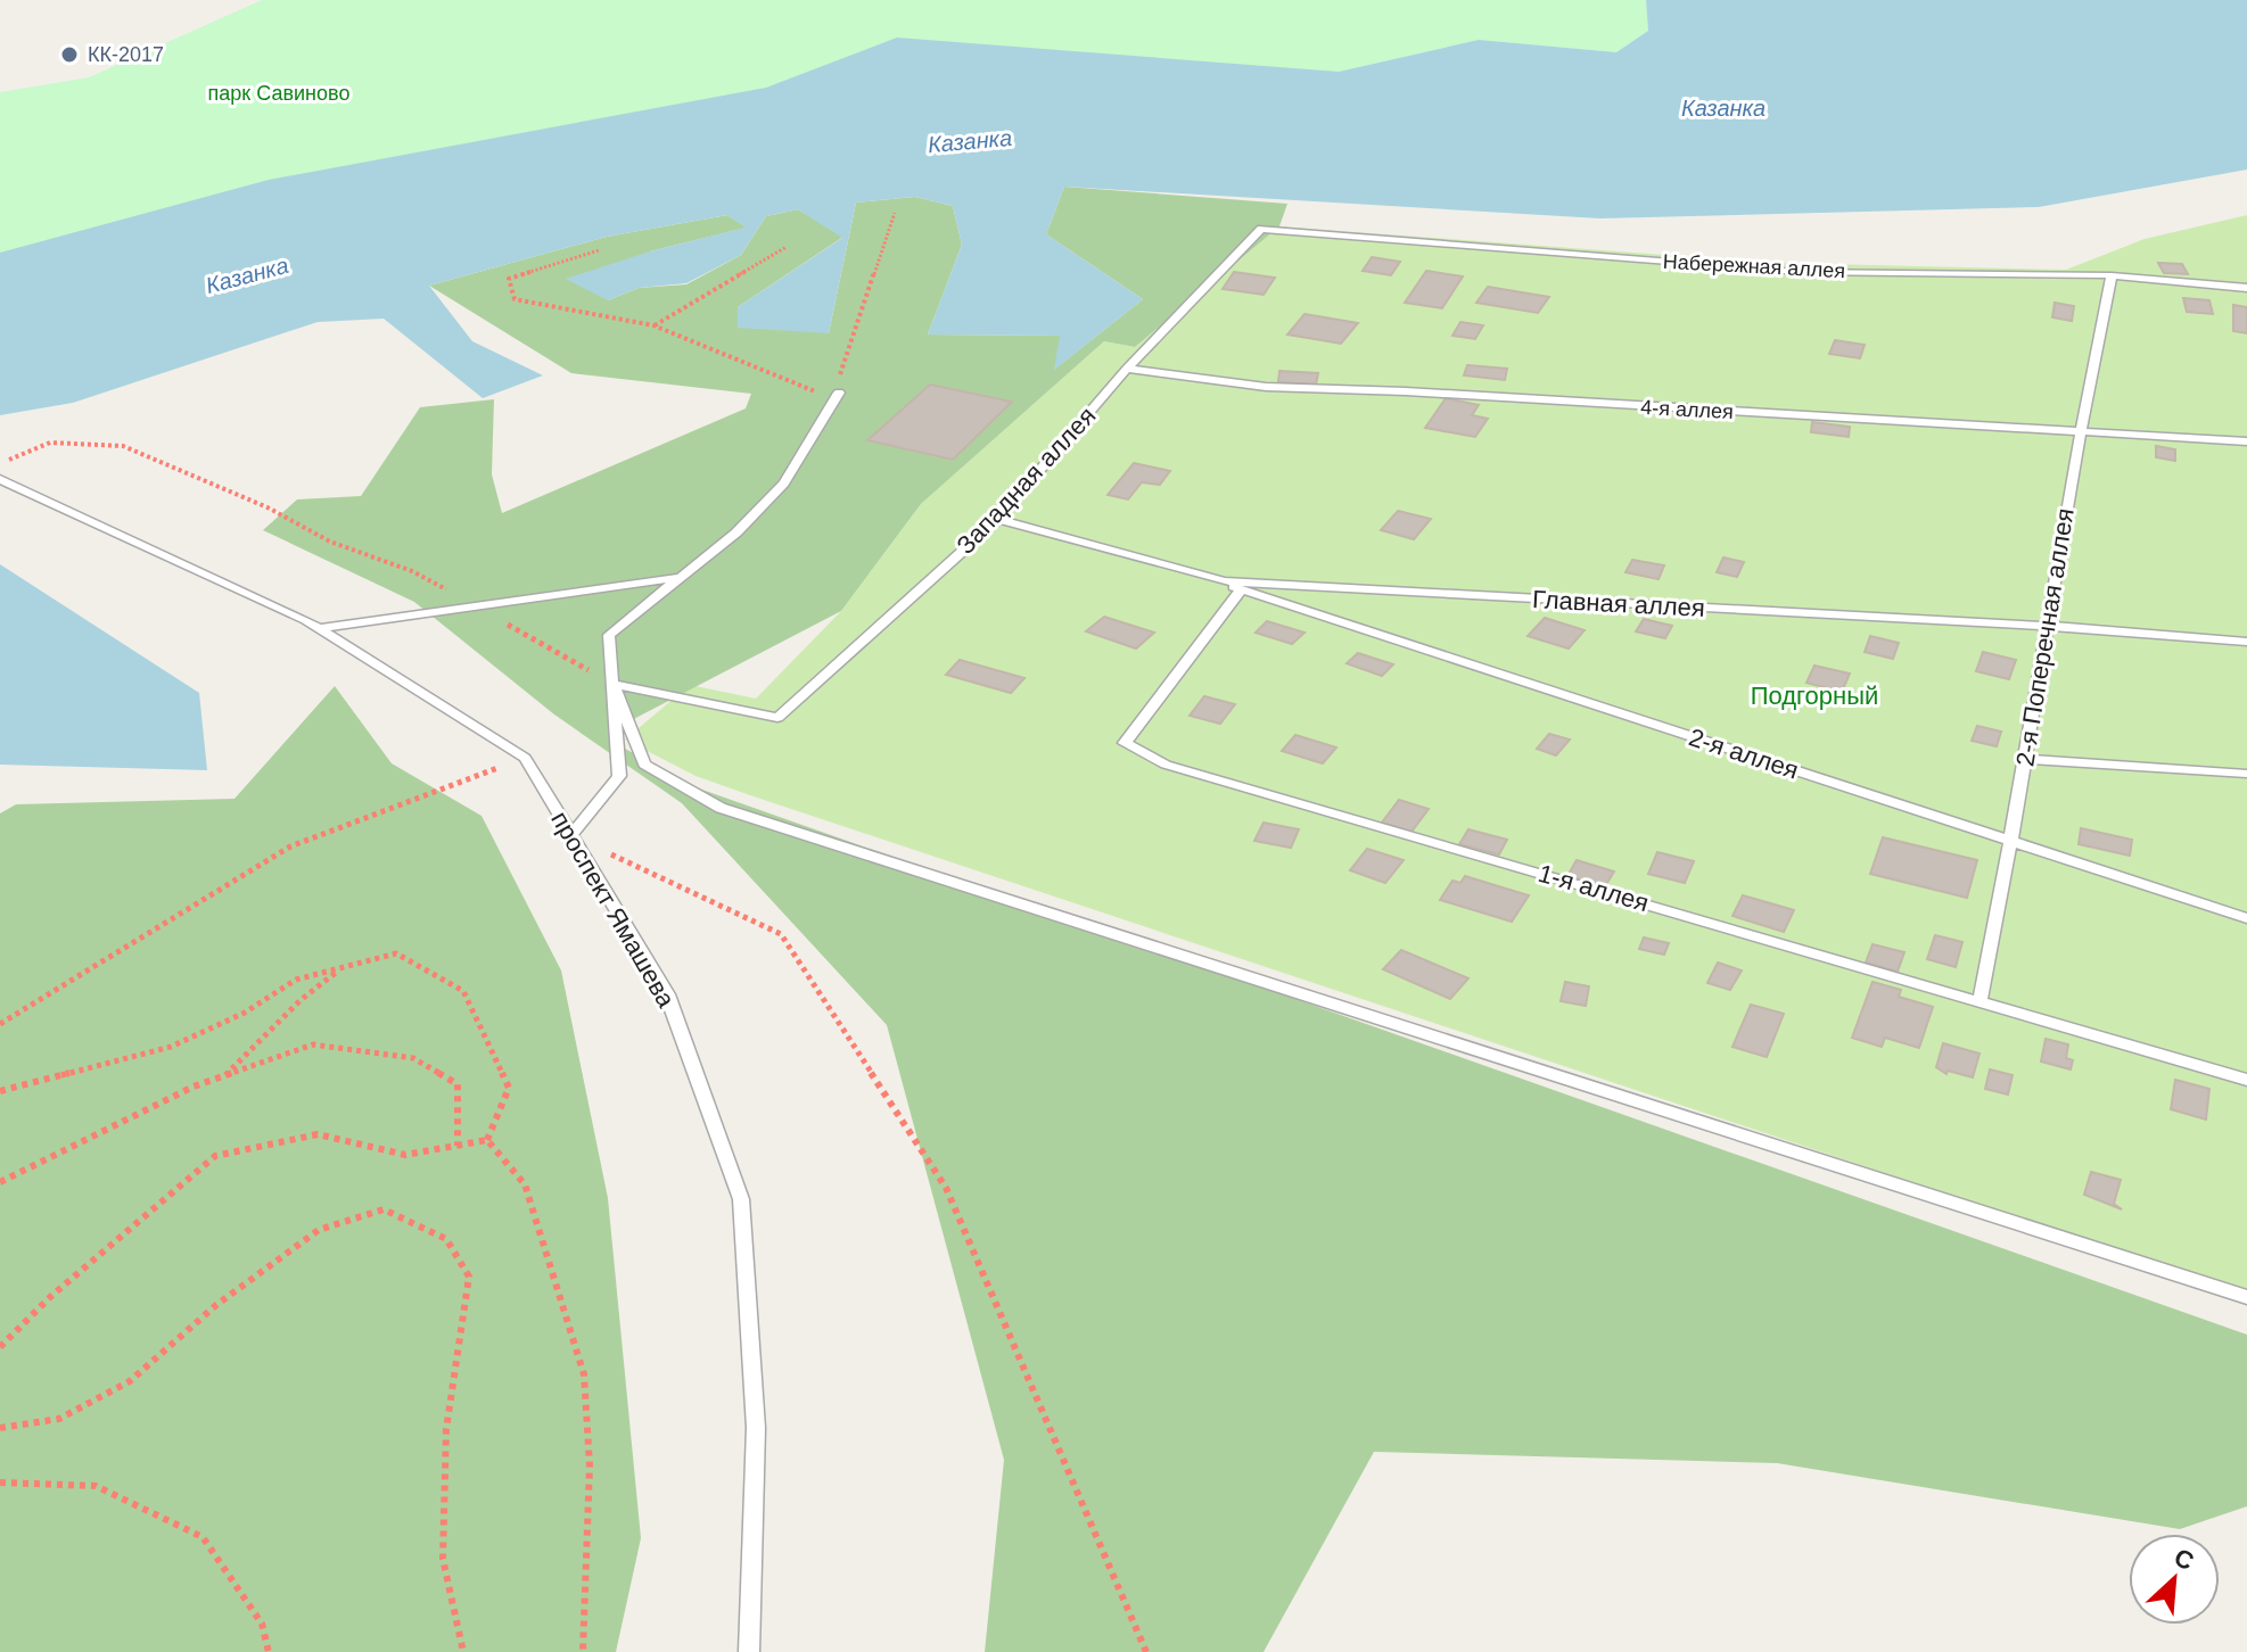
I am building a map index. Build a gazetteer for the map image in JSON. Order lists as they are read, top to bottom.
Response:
{
  "streets": {
    "lane": [
      "Набережная аллея",
      "4-я аллея",
      "Западная аллея",
      "Главная аллея",
      "2-я Поперечная аллея",
      "2-я аллея",
      "1-я аллея",
      "проспект Ямашева"
    ]
  },
  "crossings": [
    ["Набережная аллея", "Западная аллея"],
    ["Набережная аллея", "2-я Поперечная аллея"],
    ["4-я аллея", "Западная аллея"],
    ["4-я аллея", "2-я Поперечная аллея"],
    ["Западная аллея", "Главная аллея"],
    ["Главная аллея", "2-я Поперечная аллея"],
    ["Главная аллея", "2-я аллея"],
    ["2-я Поперечная аллея", "2-я аллея"],
    ["2-я Поперечная аллея", "1-я аллея"],
    ["2-я аллея", "1-я аллея"]
  ],
  "water": ["Казанка"],
  "parks": ["парк Савиново", "Подгорный"],
  "places": ["КК-2017"],
  "north": "top right"
}
